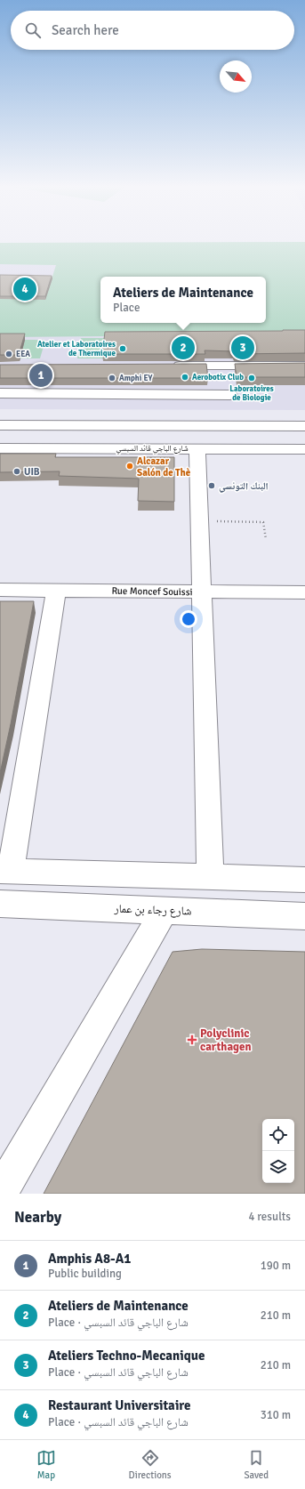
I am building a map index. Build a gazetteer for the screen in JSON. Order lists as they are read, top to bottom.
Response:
{
  "streets": {
    "street": ["شارع الباجي قائد السبسي", "Rue Moncef Souissi", "شارع رجاء بن عمار"]
  },
  "places": {
    "other": [
      "Atelier et Laboratoires de Thermique",
      "EEA",
      "Aerobotix Club",
      "Amphi EY",
      "Laboratoires de Biologie",
      "Alcazar Salón de Thè",
      "UIB",
      "البنك التونسي"
    ],
    "health": ["Polyclinic carthagen"]
  },
  "north": "bottom right",
  "page": {
    "search": "Search here",
    "pins": [
      "4",
      "2",
      "3",
      "1"
    ],
    "popup": ["Ateliers de Maintenance", "Place"],
    "heading": ["Nearby", "4 results"],
    "list": [
      {
        "mark": "1",
        "name": "Amphis A8-A1",
        "note": "Public building",
        "value": "190 m"
      },
      {
        "mark": "2",
        "name": "Ateliers de Maintenance",
        "note": "Place · شارع الباجي قائد السبسي",
        "value": "210 m"
      },
      {
        "mark": "3",
        "name": "Ateliers Techno-Mecanique",
        "note": "Place · شارع الباجي قائد السبسي",
        "value": "210 m"
      },
      {
        "mark": "4",
        "name": "Restaurant Universitaire",
        "note": "Place · شارع الباجي قائد السبسي",
        "value": "310 m"
      }
    ],
    "nav": ["Map", "Directions", "Saved"]
  }
}
